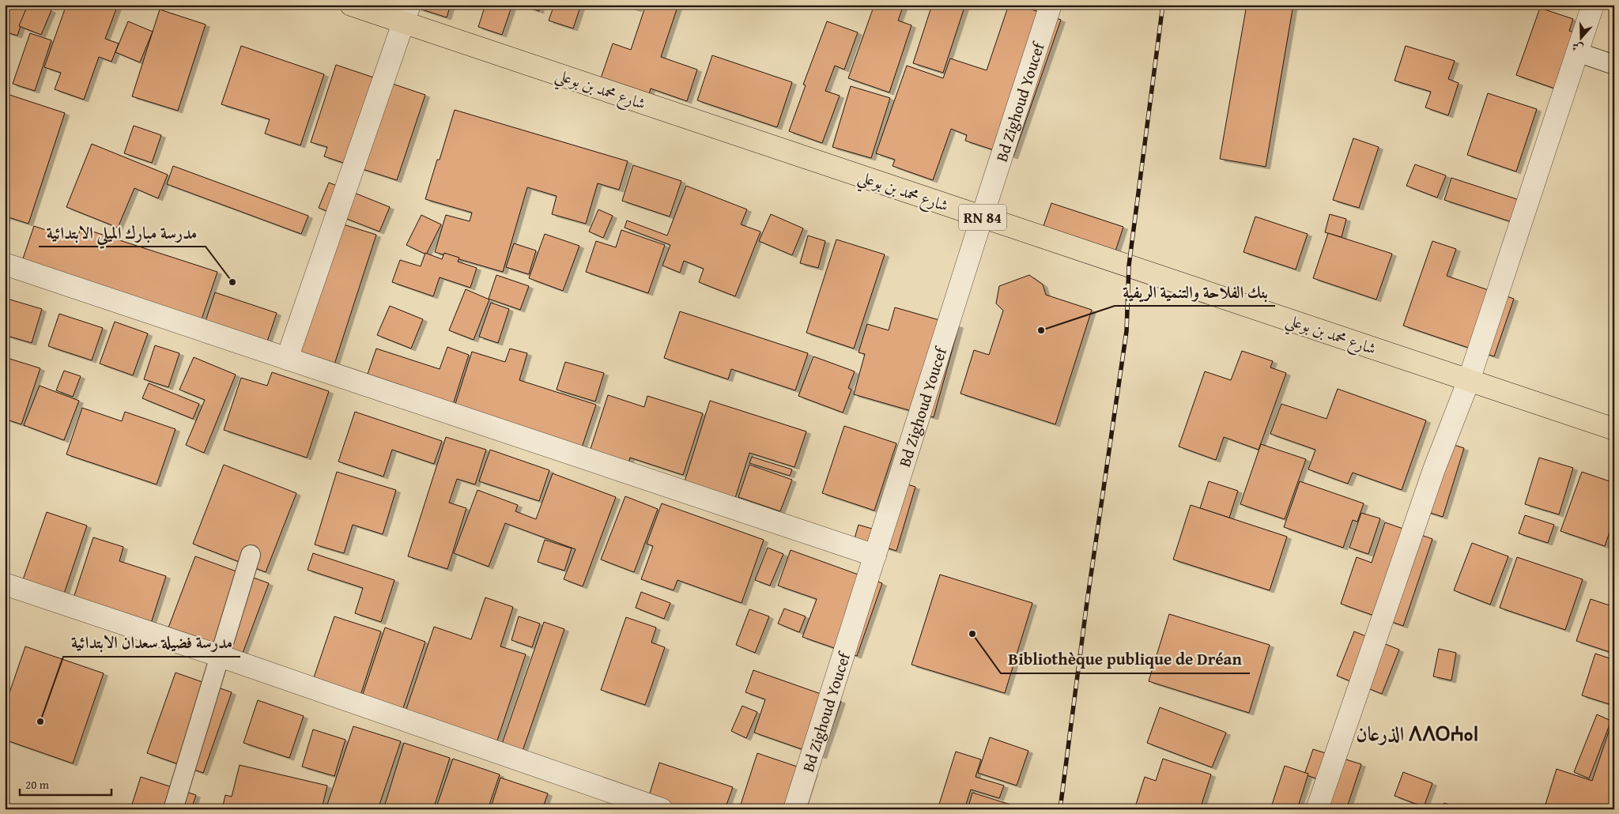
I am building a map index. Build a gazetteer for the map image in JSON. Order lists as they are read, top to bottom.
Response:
{
  "streets": {
    "main road": ["شارع محمد بن بوعلي", "RN 84"],
    "street": ["Bd Zighoud Youcef"]
  },
  "crossings": [
    ["شارع محمد بن بوعلي", "Bd Zighoud Youcef"]
  ],
  "districts": ["الذرعان ⴷⴷⵔⵄⴰⵏ"],
  "places": [
    "مدرسة مبارك الميلي الابتدائية",
    "بنك الفلاحة والتنمية الريفية",
    "Bibliothèque publique de Dréan",
    "مدرسة فضيلة سعدان الابتدائية"
  ],
  "scale_bar": "20 m",
  "north": "bottom"
}
